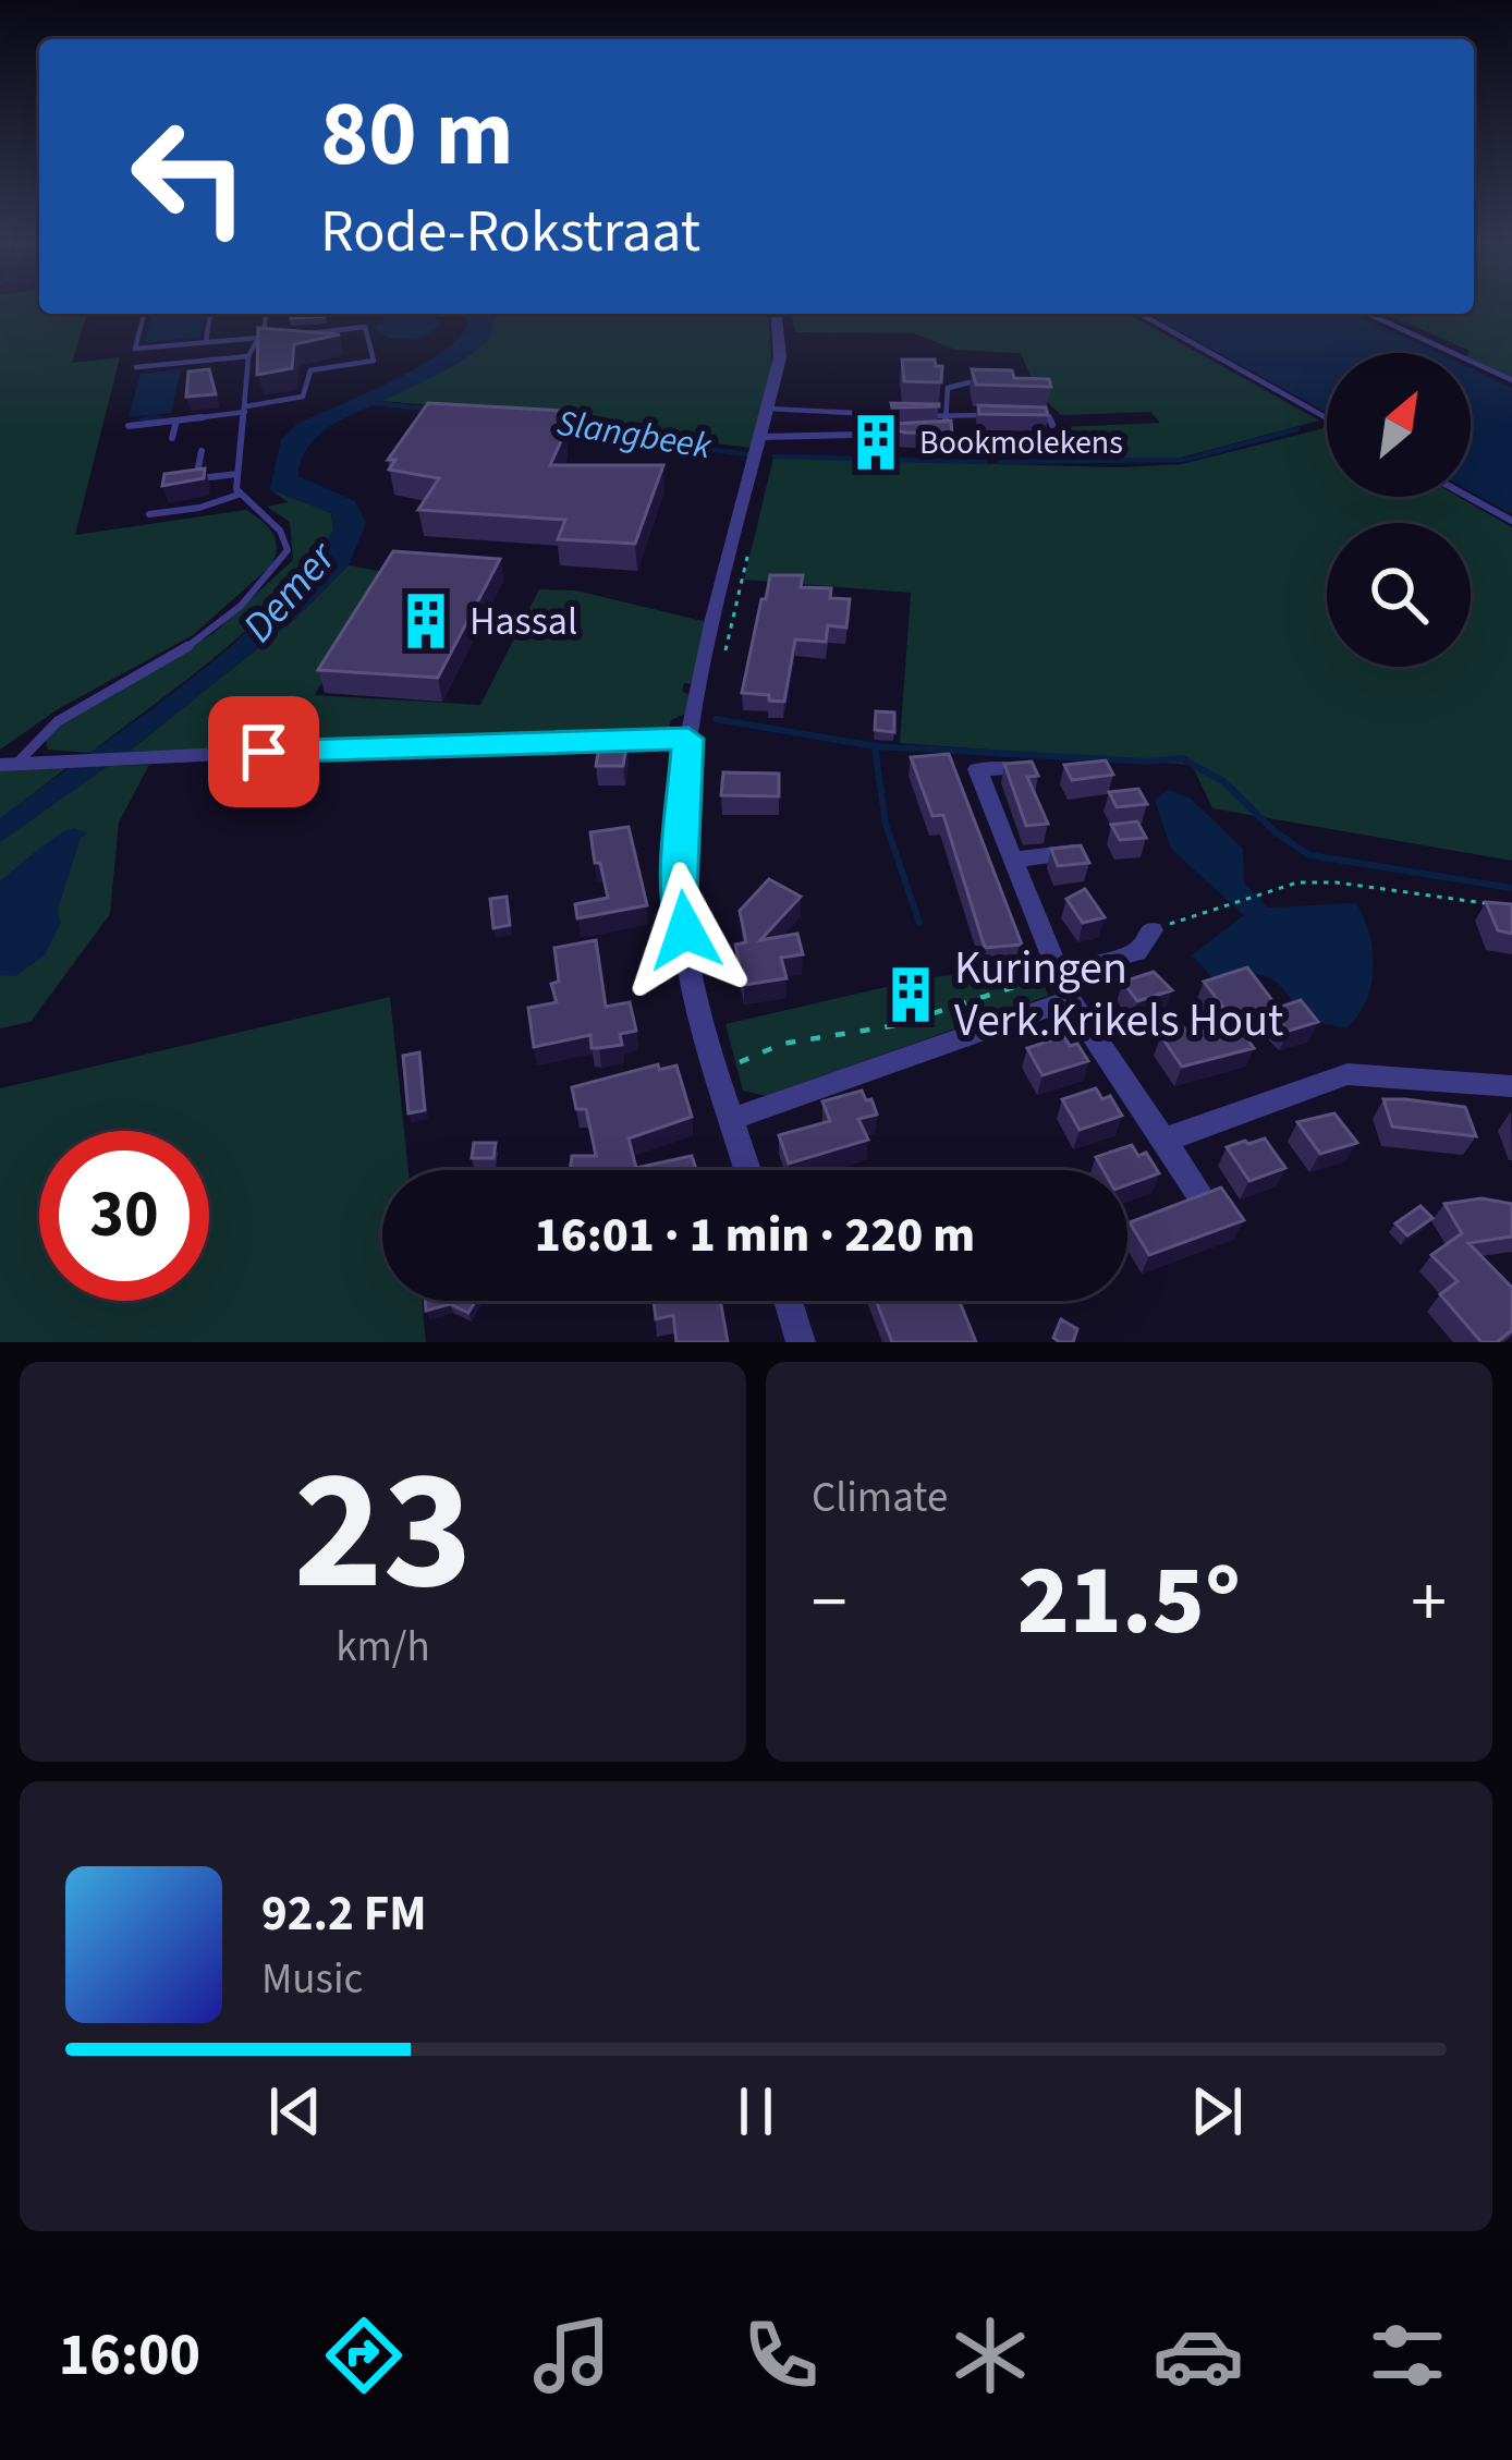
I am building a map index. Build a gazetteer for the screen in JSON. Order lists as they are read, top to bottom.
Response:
{
  "water": ["Slangbeek", "Demer"],
  "places": {
    "building": ["Bookmolekens", "Hassal", "Kuringen Verk.Krikels Hout"]
  },
  "north": "top right",
  "page": {
    "turn": ["80 m", "Rode-Rokstraat"],
    "limit": "30",
    "trip": "16:01 · 1 min · 220 m",
    "tile": [
      ["23", "km/h"],
      "Climate"
    ],
    "heat": ["−", "21.5°", "+"],
    "song": ["92.2 FM", "Music"],
    "tabs": "16:00"
  }
}
